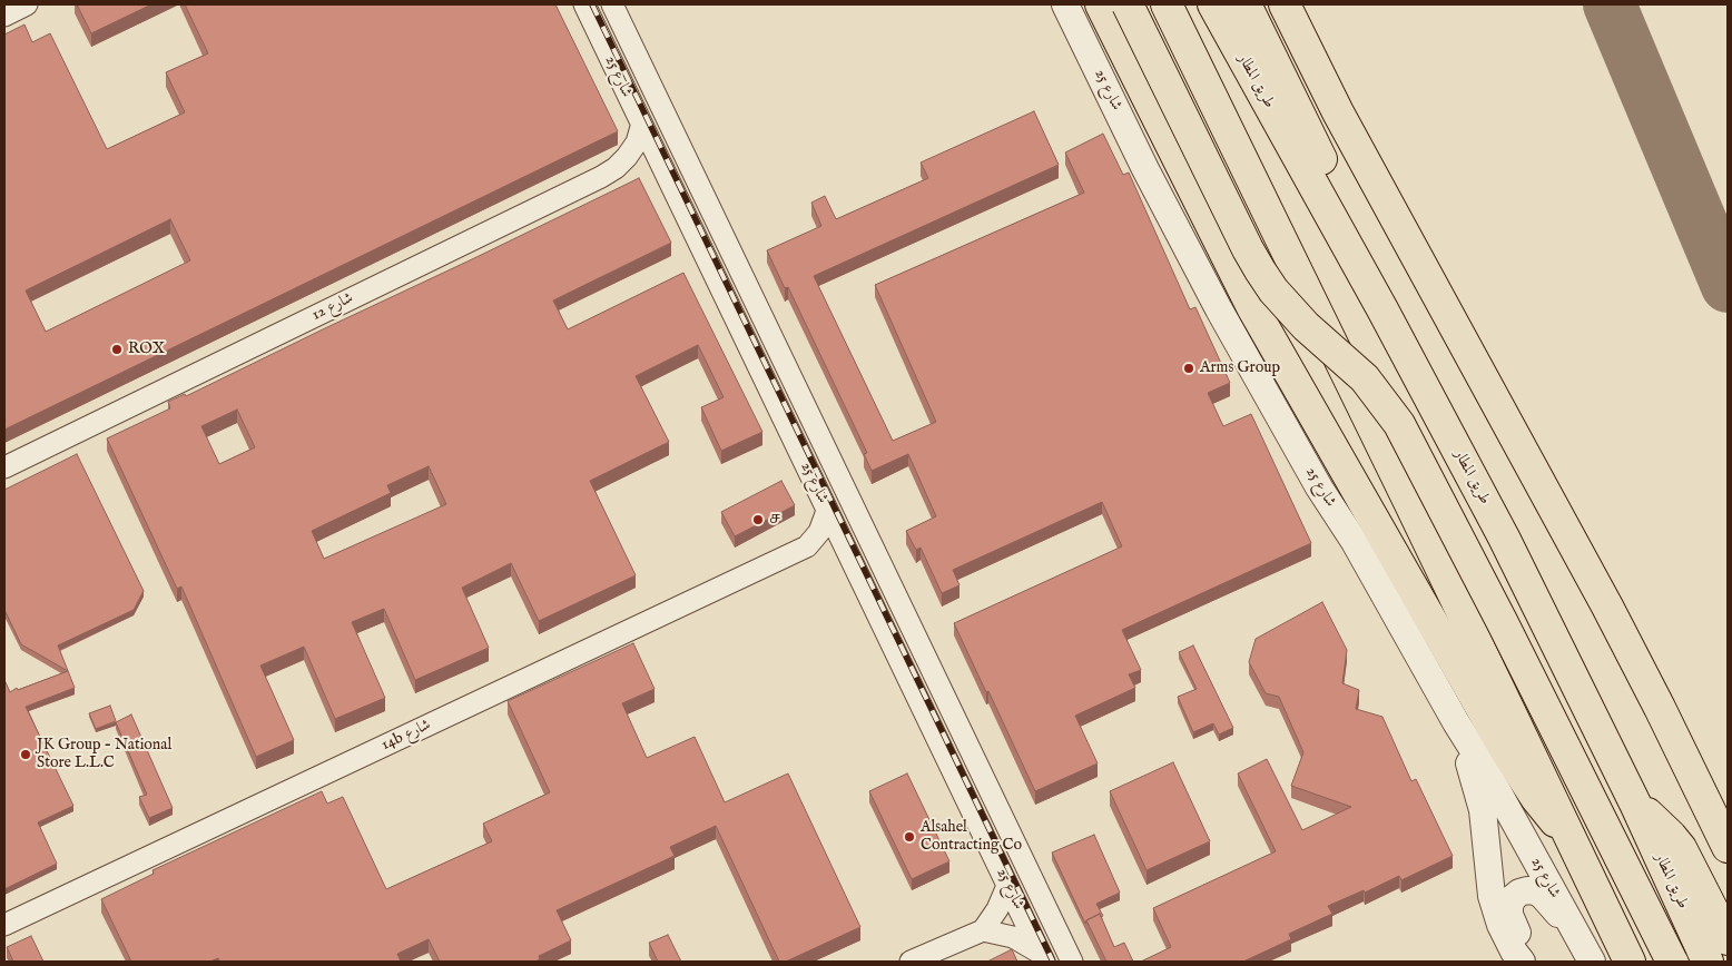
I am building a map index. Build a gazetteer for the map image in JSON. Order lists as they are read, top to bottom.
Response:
{
  "streets": {
    "main road": ["طريق المطار"],
    "street": ["شارع 25", "شارع 12", "14b شارع"]
  },
  "crossings": [
    ["شارع 25", "شارع 12"]
  ],
  "places": [
    "ROX",
    "Arms Group",
    "ச",
    "JK Group - National Store L.L.C",
    "Alsahel Contracting Co"
  ]
}
